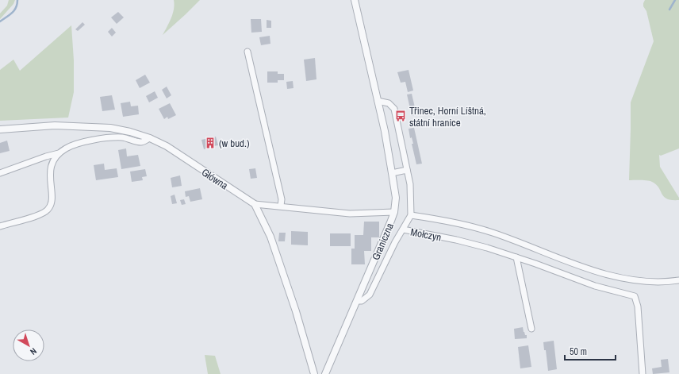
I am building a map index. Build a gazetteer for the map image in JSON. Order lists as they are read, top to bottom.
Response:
{
  "streets": {
    "street": ["Główna", "Mołczyn", "Graniczna"]
  },
  "crossings": [
    ["Główna", "Graniczna"],
    ["Mołczyn", "Graniczna"]
  ],
  "places": {
    "bus stop": ["Třinec, Horní Líštná, státní hranice"],
    "building": ["(w bud.)"]
  },
  "scale_bar": "50 m",
  "north": "bottom right"
}
